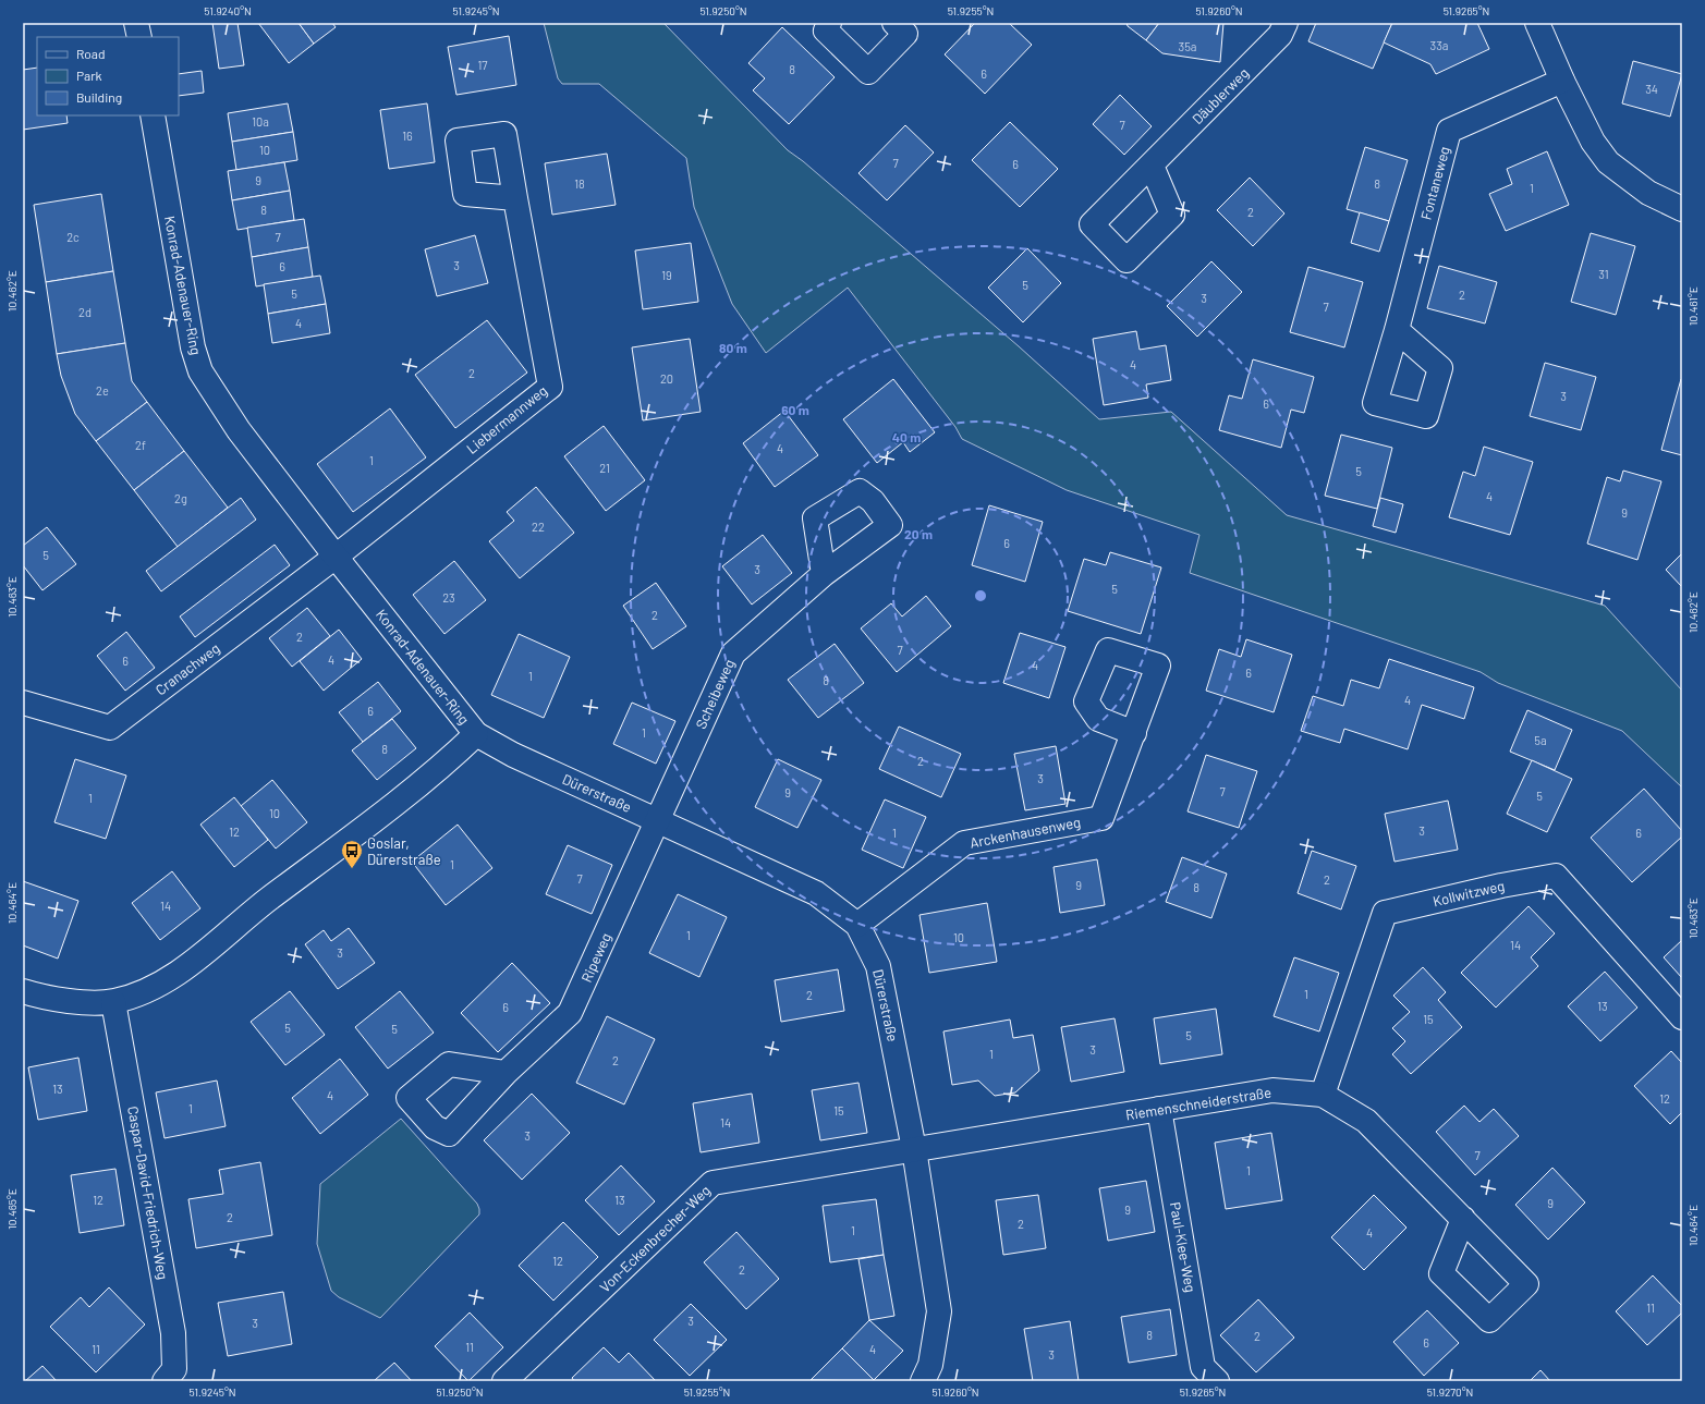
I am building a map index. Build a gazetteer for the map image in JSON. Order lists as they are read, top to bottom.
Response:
{
  "streets": {
    "street": [
      "Däublerweg",
      "Fontaneweg",
      "Konrad-Adenauer-Ring",
      "Liebermannweg",
      "Cranachweg",
      "Scheibeweg",
      "Dürerstraße",
      "Arckenhausenweg",
      "Kollwitzweg",
      "Ripeweg",
      "Riemenschneiderstraße",
      "Caspar-David-Friedrich-Weg",
      "Von-Eckenbrecher-Weg",
      "Paul-Klee-Weg"
    ]
  },
  "crossings": [
    ["Konrad-Adenauer-Ring", "Liebermannweg"],
    ["Konrad-Adenauer-Ring", "Cranachweg"],
    ["Konrad-Adenauer-Ring", "Dürerstraße"],
    ["Konrad-Adenauer-Ring", "Caspar-David-Friedrich-Weg"],
    ["Liebermannweg", "Cranachweg"],
    ["Scheibeweg", "Dürerstraße"],
    ["Scheibeweg", "Ripeweg"],
    ["Dürerstraße", "Arckenhausenweg"],
    ["Dürerstraße", "Ripeweg"],
    ["Dürerstraße", "Riemenschneiderstraße"],
    ["Dürerstraße", "Von-Eckenbrecher-Weg"],
    ["Kollwitzweg", "Riemenschneiderstraße"],
    ["Riemenschneiderstraße", "Von-Eckenbrecher-Weg"],
    ["Riemenschneiderstraße", "Paul-Klee-Weg"]
  ],
  "places": {
    "bus stop": ["Goslar, Dürerstraße"]
  },
  "house_numbers": [
    "33a",
    "35a",
    "17",
    "8",
    "6",
    "34",
    "10a",
    "7",
    "16",
    "10",
    "7",
    "6",
    "9",
    "18",
    "8",
    "1",
    "8",
    "2",
    "2c",
    "7",
    "3",
    "6",
    "31",
    "19",
    "5",
    "5",
    "2",
    "3",
    "7",
    "2d",
    "4",
    "4",
    "2",
    "20",
    "2e",
    "3",
    "6",
    "2f",
    "4",
    "1",
    "21",
    "5",
    "4",
    "2g",
    "9",
    "22",
    "6",
    "5",
    "3",
    "5",
    "23",
    "2",
    "2",
    "7",
    "4",
    "6",
    "4",
    "6",
    "1",
    "8",
    "4",
    "6",
    "1",
    "5a",
    "8",
    "2",
    "3",
    "7",
    "9",
    "5",
    "1",
    "10",
    "3",
    "12",
    "1",
    "6",
    "1",
    "7",
    "2",
    "9",
    "8",
    "14",
    "1",
    "10",
    "14",
    "3",
    "1",
    "2",
    "13",
    "6",
    "15",
    "5",
    "5",
    "5",
    "3",
    "1",
    "2",
    "13",
    "4",
    "12",
    "1",
    "15",
    "14",
    "3",
    "7",
    "1",
    "12",
    "13",
    "9",
    "9",
    "2",
    "2",
    "1",
    "4",
    "12",
    "2",
    "11",
    "3",
    "3",
    "8",
    "2",
    "6",
    "11",
    "11",
    "4",
    "3"
  ],
  "legend": ["Road", "Park", "Building"],
  "coordinates": [
    "51.9240°N",
    "51.9245°N",
    "51.9250°N",
    "51.9255°N",
    "51.9260°N",
    "51.9265°N",
    "10.462°E",
    "10.461°E",
    "10.463°E",
    "10.464°E",
    "10.465°E",
    "51.9270°N"
  ],
  "rings": [
    "80 m",
    "60 m",
    "40 m",
    "20 m"
  ]
}
